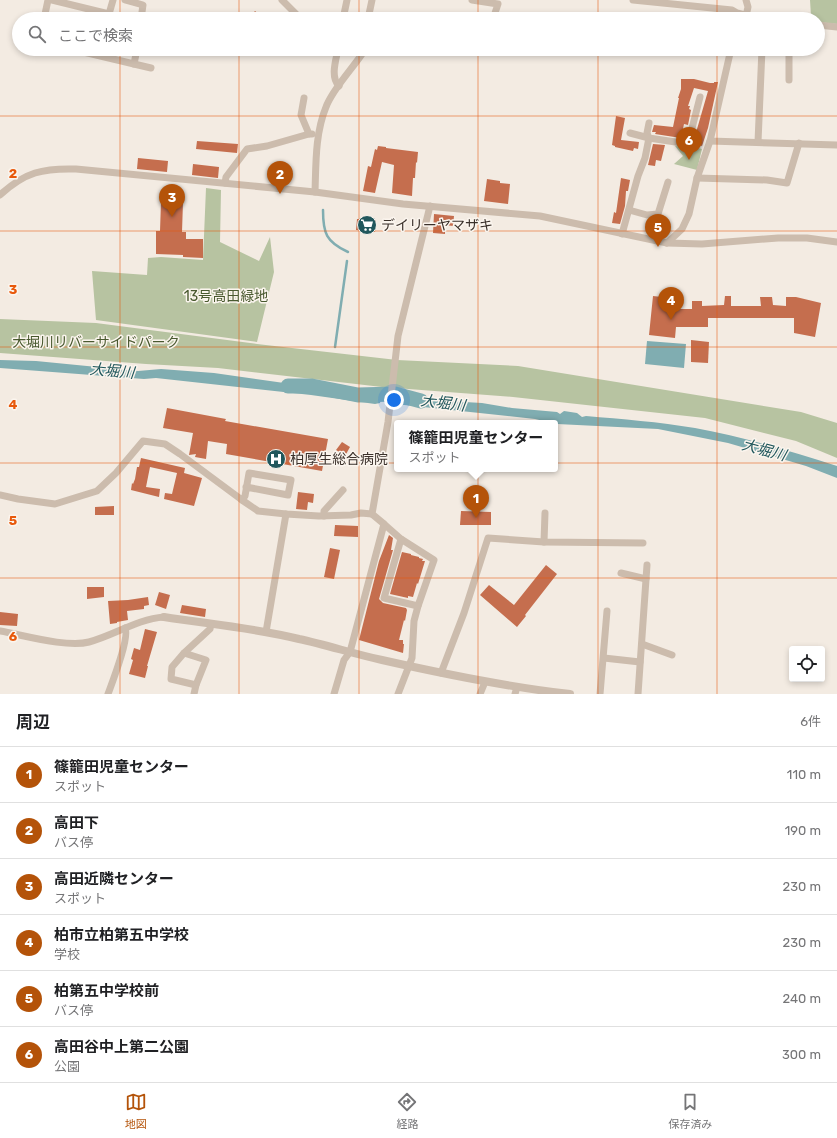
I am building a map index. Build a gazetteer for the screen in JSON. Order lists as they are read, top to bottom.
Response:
{
  "water": ["大堀川"],
  "parks": ["13号高田緑地", "大堀川リバーサイドパーク"],
  "places": {
    "supermarket": ["デイリーヤマザキ"],
    "hospital": ["柏厚生総合病院"]
  },
  "page": {
    "search": "ここで検索",
    "pins": [
      "6",
      "2",
      "3",
      "5",
      "4",
      "1"
    ],
    "popup": ["篠籠田児童センター", "スポット"],
    "heading": ["周辺", "6件"],
    "list": [
      {
        "mark": "1",
        "name": "篠籠田児童センター",
        "note": "スポット",
        "value": "110 m"
      },
      {
        "mark": "2",
        "name": "高田下",
        "note": "バス停",
        "value": "190 m"
      },
      {
        "mark": "3",
        "name": "高田近隣センター",
        "note": "スポット",
        "value": "230 m"
      },
      {
        "mark": "4",
        "name": "柏市立柏第五中学校",
        "note": "学校",
        "value": "230 m"
      },
      {
        "mark": "5",
        "name": "柏第五中学校前",
        "note": "バス停",
        "value": "240 m"
      },
      {
        "mark": "6",
        "name": "高田谷中上第二公園",
        "note": "公園",
        "value": "300 m"
      }
    ],
    "nav": ["地図", "経路", "保存済み"]
  },
  "grid": {
    "rows": [
      "2",
      "3",
      "4",
      "5",
      "6"
    ]
  }
}
